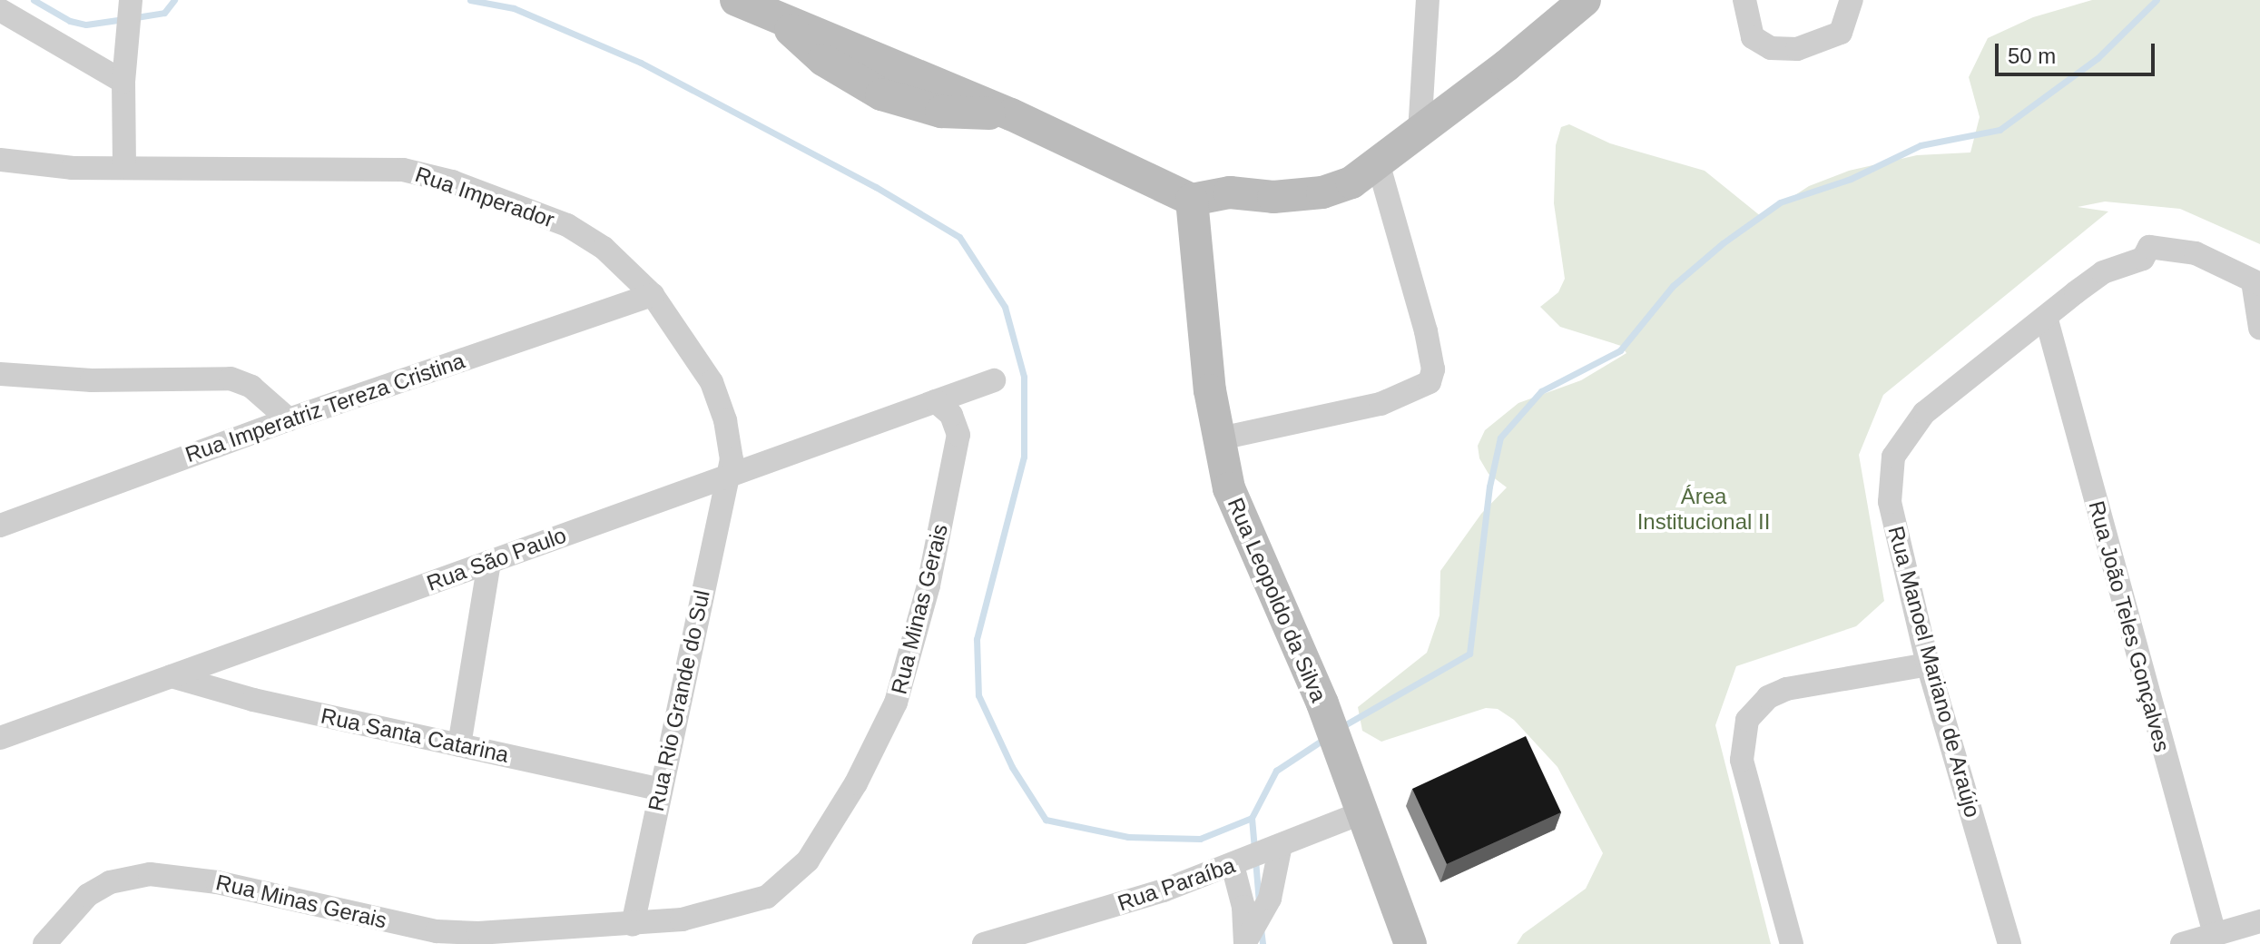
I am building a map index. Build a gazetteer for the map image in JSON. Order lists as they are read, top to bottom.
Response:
{
  "streets": {
    "street": [
      "Rua Imperador",
      "Rua Imperatriz Tereza Cristina",
      "Rua São Paulo",
      "Rua Leopoldo da Silva",
      "Rua Minas Gerais",
      "Rua João Teles Gonçalves",
      "Rua Manoel Mariano de Araújo",
      "Rua Rio Grande do Sul",
      "Rua Santa Catarina",
      "Rua Paraíba"
    ]
  },
  "crossings": [
    ["Rua Imperador", "Rua Imperatriz Tereza Cristina"],
    ["Rua Imperador", "Rua São Paulo"],
    ["Rua Imperador", "Rua Rio Grande do Sul"],
    ["Rua São Paulo", "Rua Minas Gerais"],
    ["Rua São Paulo", "Rua Rio Grande do Sul"],
    ["Rua São Paulo", "Rua Santa Catarina"],
    ["Rua Leopoldo da Silva", "Rua Paraíba"],
    ["Rua Minas Gerais", "Rua Rio Grande do Sul"],
    ["Rua João Teles Gonçalves", "Rua Manoel Mariano de Araújo"],
    ["Rua Rio Grande do Sul", "Rua Santa Catarina"]
  ],
  "parks": ["Área Institucional II"],
  "scale_bar": "50 m"
}
